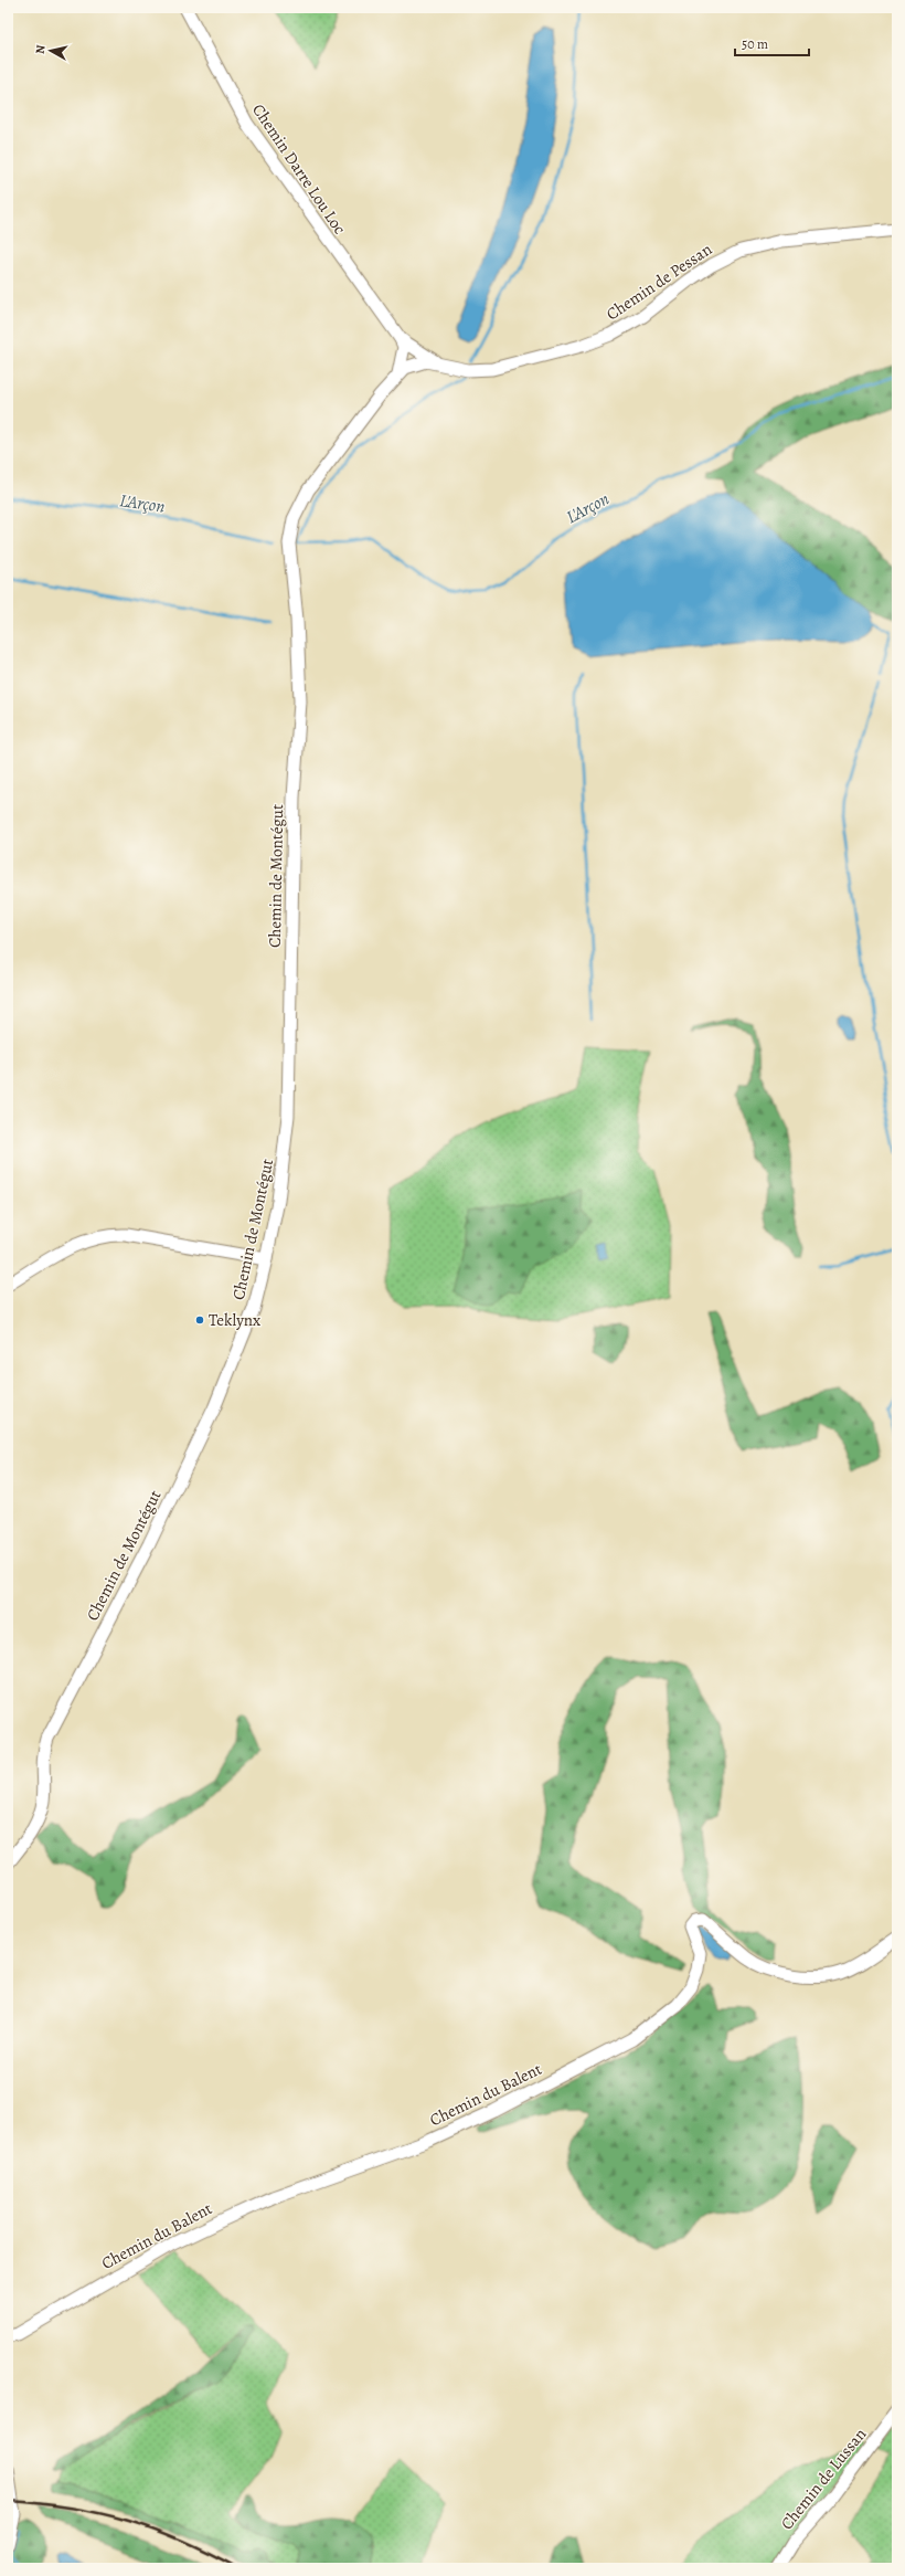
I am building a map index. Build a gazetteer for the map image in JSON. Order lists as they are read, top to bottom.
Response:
{
  "streets": {
    "street": [
      "Chemin Darre Lou Loc",
      "Chemin de Pessan",
      "Chemin de Montégut",
      "Chemin du Balent",
      "Chemin de Lussan"
    ]
  },
  "crossings": [
    ["Chemin Darre Lou Loc", "Chemin de Pessan"],
    ["Chemin de Pessan", "Chemin de Montégut"]
  ],
  "water": ["L'Arçon"],
  "places": ["Teklynx"],
  "scale_bar": "50 m",
  "north": "left"
}
